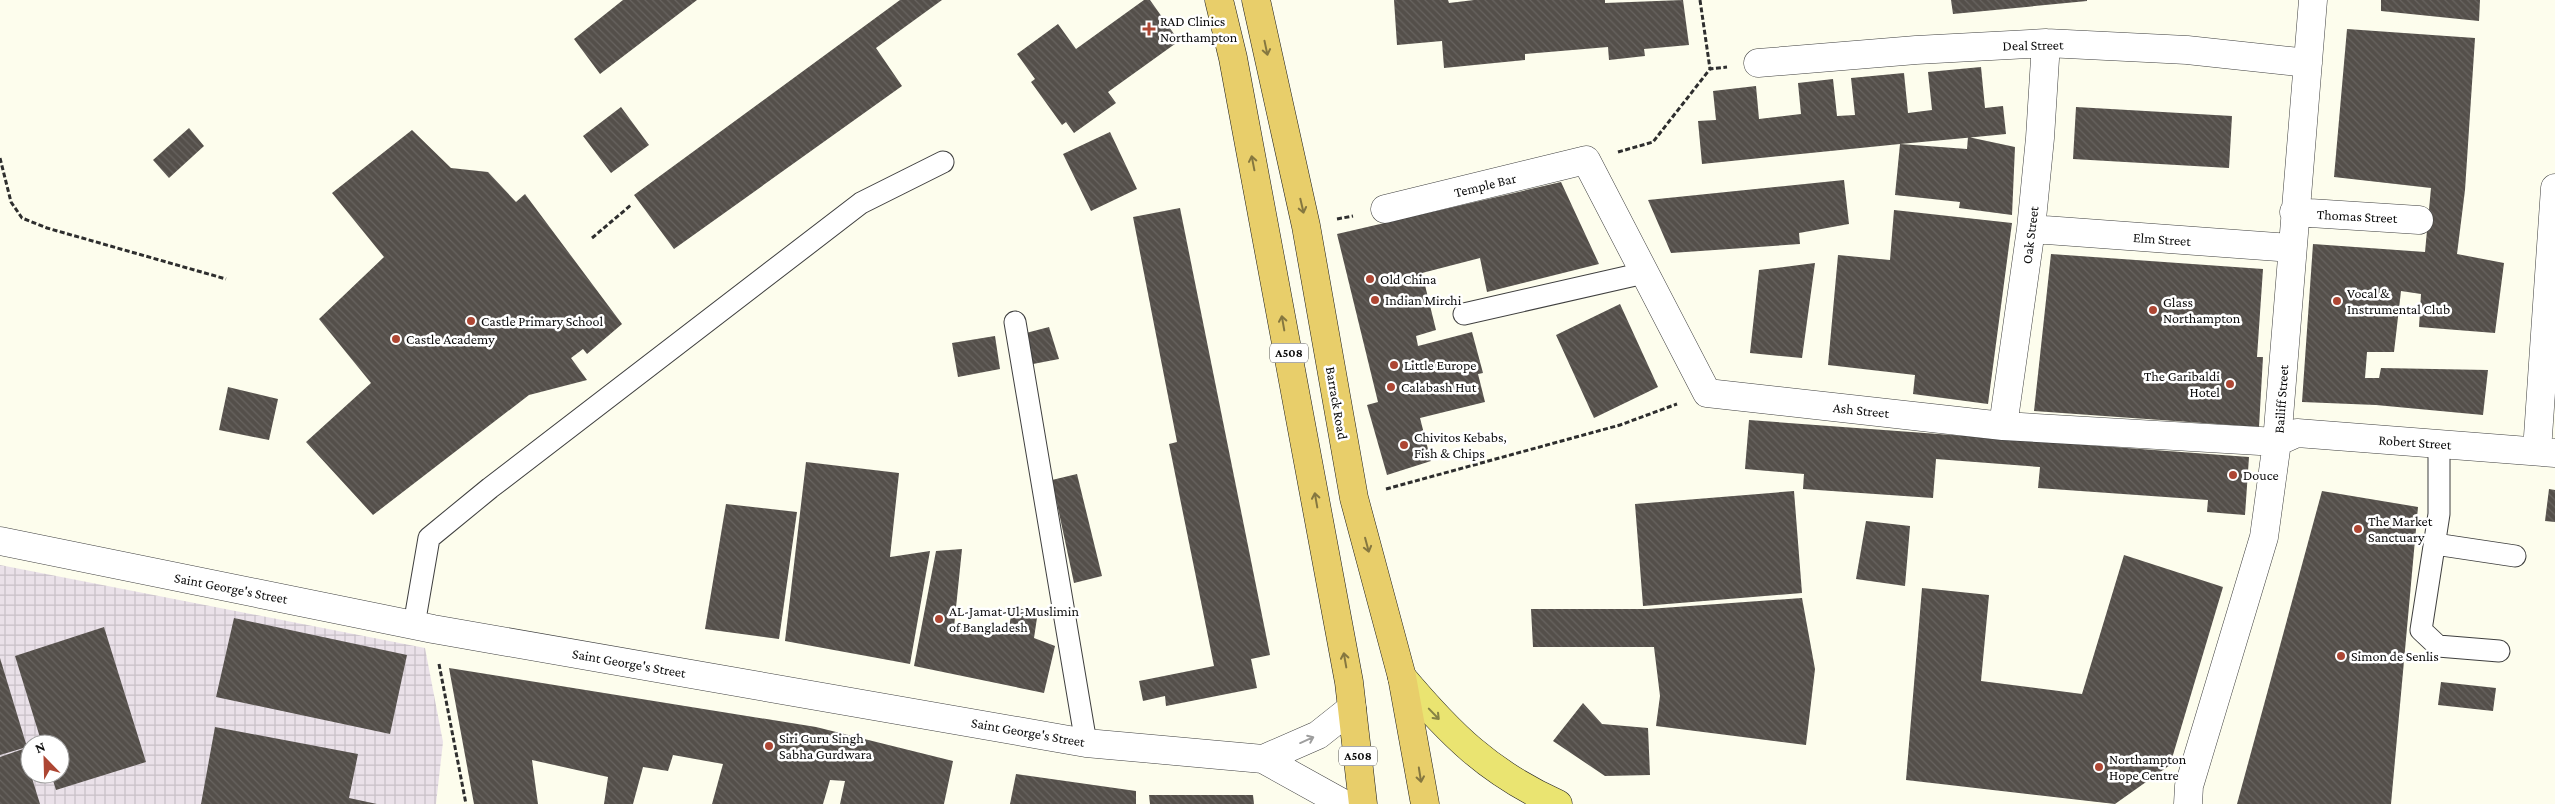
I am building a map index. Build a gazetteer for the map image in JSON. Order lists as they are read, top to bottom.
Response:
{
  "streets": {
    "highway": ["A508", "Barrack Road"],
    "street": [
      "Deal Street",
      "Temple Bar",
      "Thomas Street",
      "Oak Street",
      "Elm Street",
      "Bailiff Street",
      "Ash Street",
      "Robert Street",
      "Saint George's Street"
    ]
  },
  "crossings": [
    ["Deal Street", "Oak Street"],
    ["Deal Street", "Bailiff Street"],
    ["Thomas Street", "Bailiff Street"],
    ["Oak Street", "Elm Street"],
    ["Oak Street", "Ash Street"],
    ["Elm Street", "Bailiff Street"],
    ["A508", "Saint George's Street"],
    ["Bailiff Street", "Ash Street"],
    ["Bailiff Street", "Robert Street"],
    ["Ash Street", "Robert Street"]
  ],
  "places": {
    "health": ["RAD Clinics Northampton"],
    "other": [
      "Old China",
      "Indian Mirchi",
      "Vocal & Instrumental Club",
      "Glass Northampton",
      "Castle Primary School",
      "Castle Academy",
      "Little Europe",
      "The Garibaldi Hotel",
      "Calabash Hut",
      "Chivitos Kebabs, Fish & Chips",
      "Douce",
      "The Market Sanctuary",
      "AL-Jamat-Ul-Muslimin of Bangladesh",
      "Simon de Senlis",
      "Siri Guru Singh Sabha Gurdwara",
      "Northampton Hope Centre"
    ]
  },
  "north": "top left"
}
